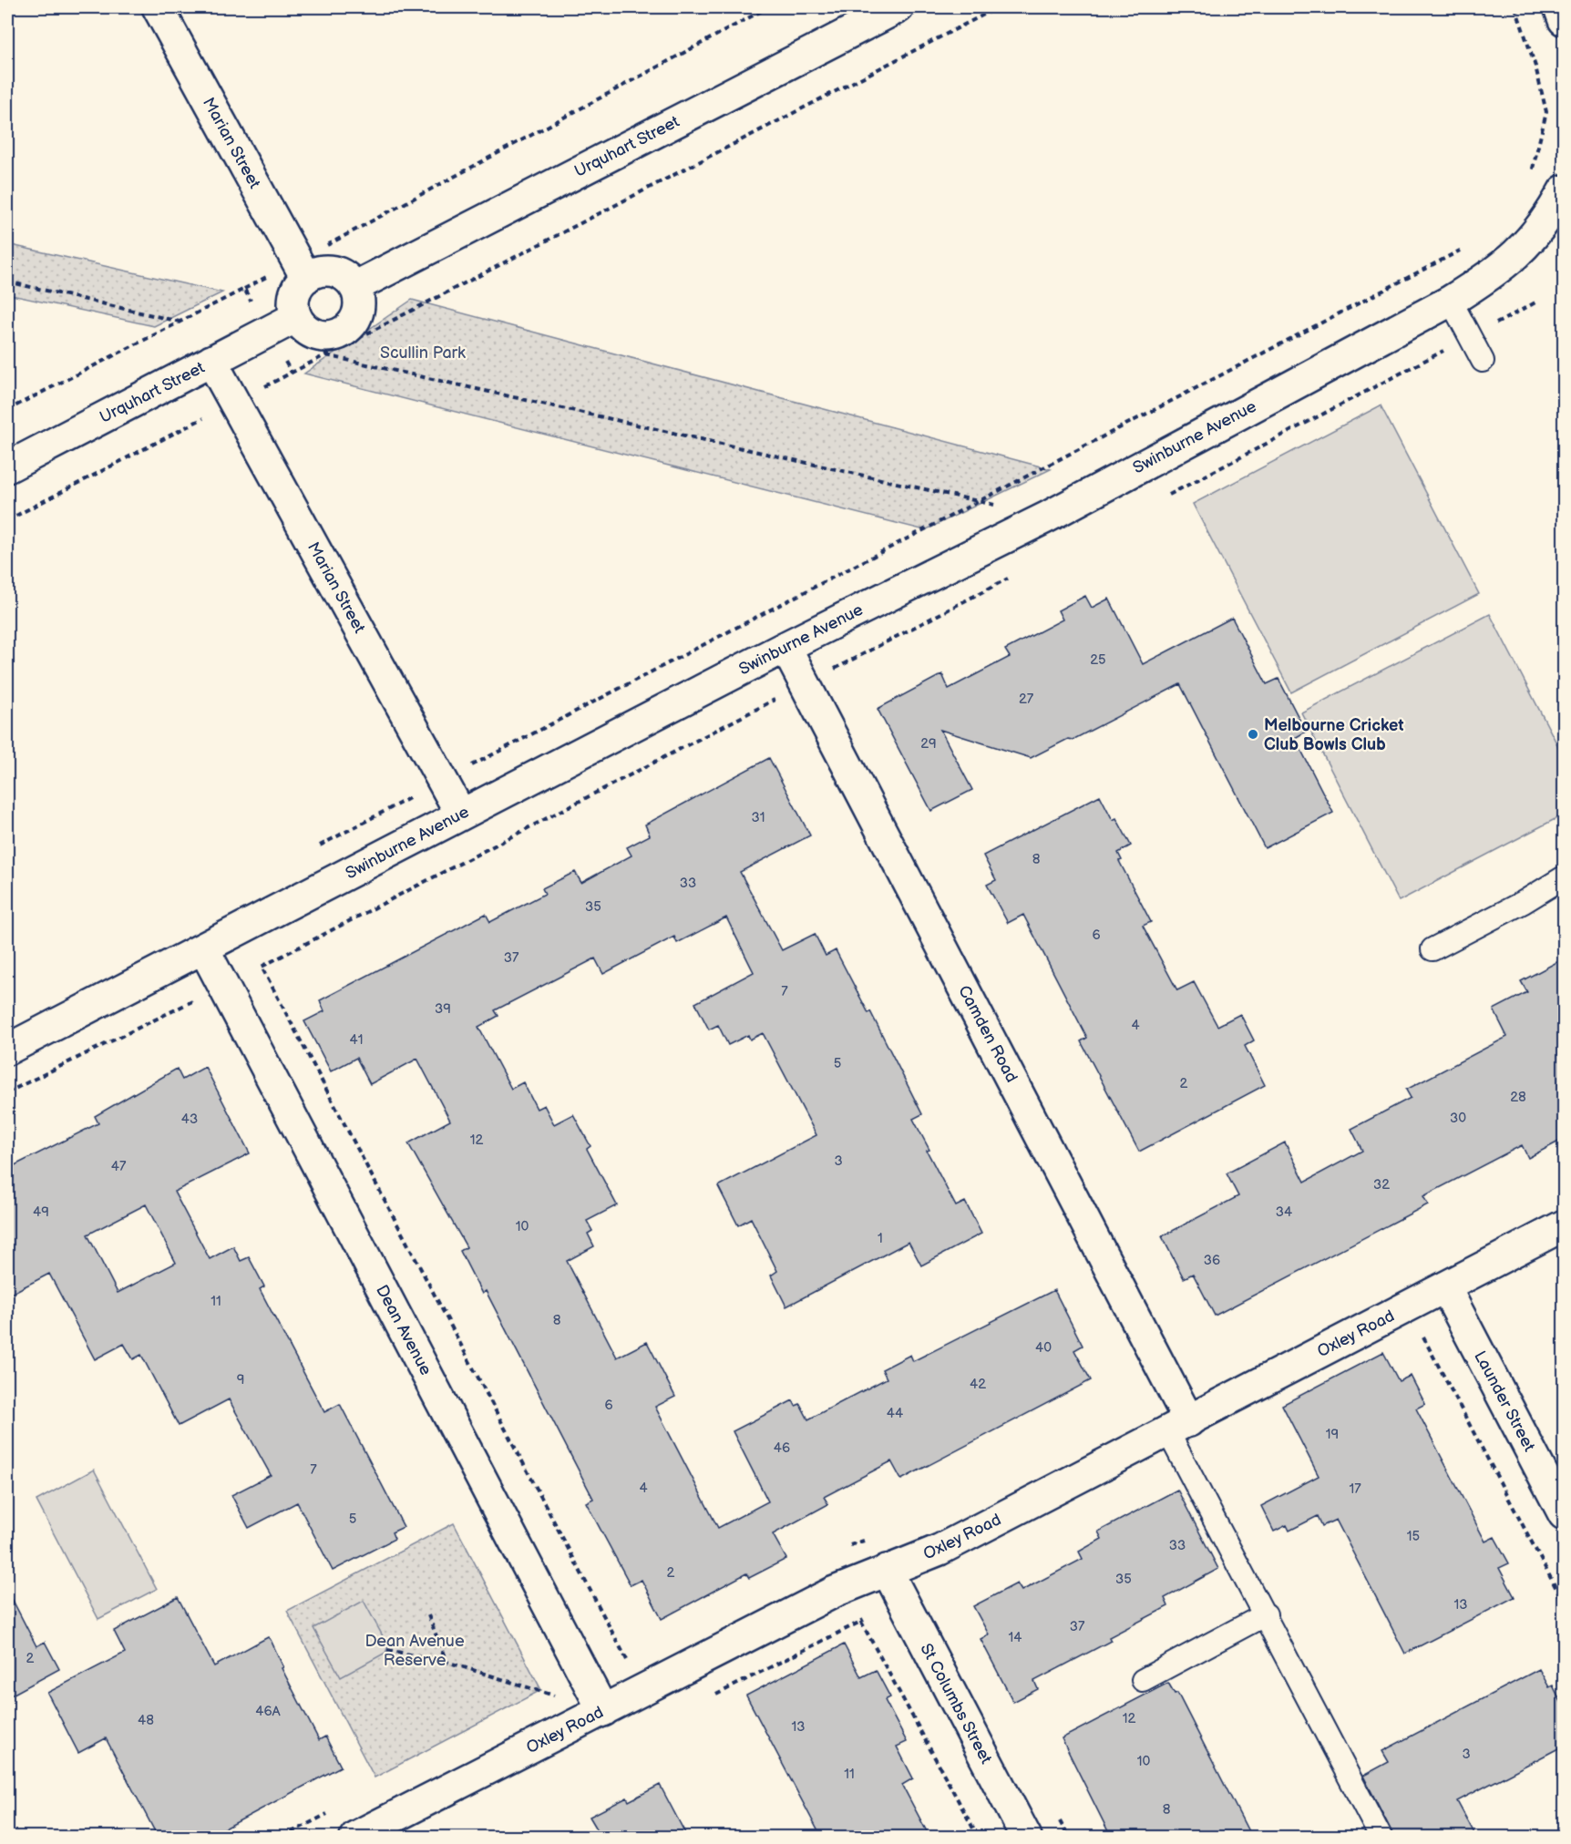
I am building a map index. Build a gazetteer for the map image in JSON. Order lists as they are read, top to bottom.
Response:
{
  "streets": {
    "street": [
      "Marian Street",
      "Urquhart Street",
      "Swinburne Avenue",
      "Camden Road",
      "Dean Avenue",
      "Oxley Road",
      "Launder Street",
      "St Columbs Street"
    ]
  },
  "crossings": [
    ["Marian Street", "Urquhart Street"],
    ["Marian Street", "Swinburne Avenue"],
    ["Swinburne Avenue", "Camden Road"],
    ["Swinburne Avenue", "Dean Avenue"],
    ["Camden Road", "Oxley Road"],
    ["Dean Avenue", "Oxley Road"],
    ["Oxley Road", "Launder Street"],
    ["Oxley Road", "St Columbs Street"]
  ],
  "parks": ["Scullin Park", "Dean Avenue Reserve"],
  "places": ["Melbourne Cricket Club Bowls Club"],
  "house_numbers": [
    "25",
    "27",
    "29",
    "31",
    "8",
    "33",
    "35",
    "6",
    "37",
    "7",
    "39",
    "4",
    "41",
    "5",
    "2",
    "28",
    "30",
    "43",
    "12",
    "3",
    "47",
    "32",
    "49",
    "34",
    "10",
    "1",
    "36",
    "11",
    "8",
    "40",
    "9",
    "42",
    "6",
    "44",
    "19",
    "46",
    "7",
    "4",
    "17",
    "5",
    "15",
    "33",
    "2",
    "35",
    "13",
    "37",
    "14",
    "2",
    "46A",
    "12",
    "48",
    "13",
    "3",
    "10",
    "11",
    "8"
  ]
}
